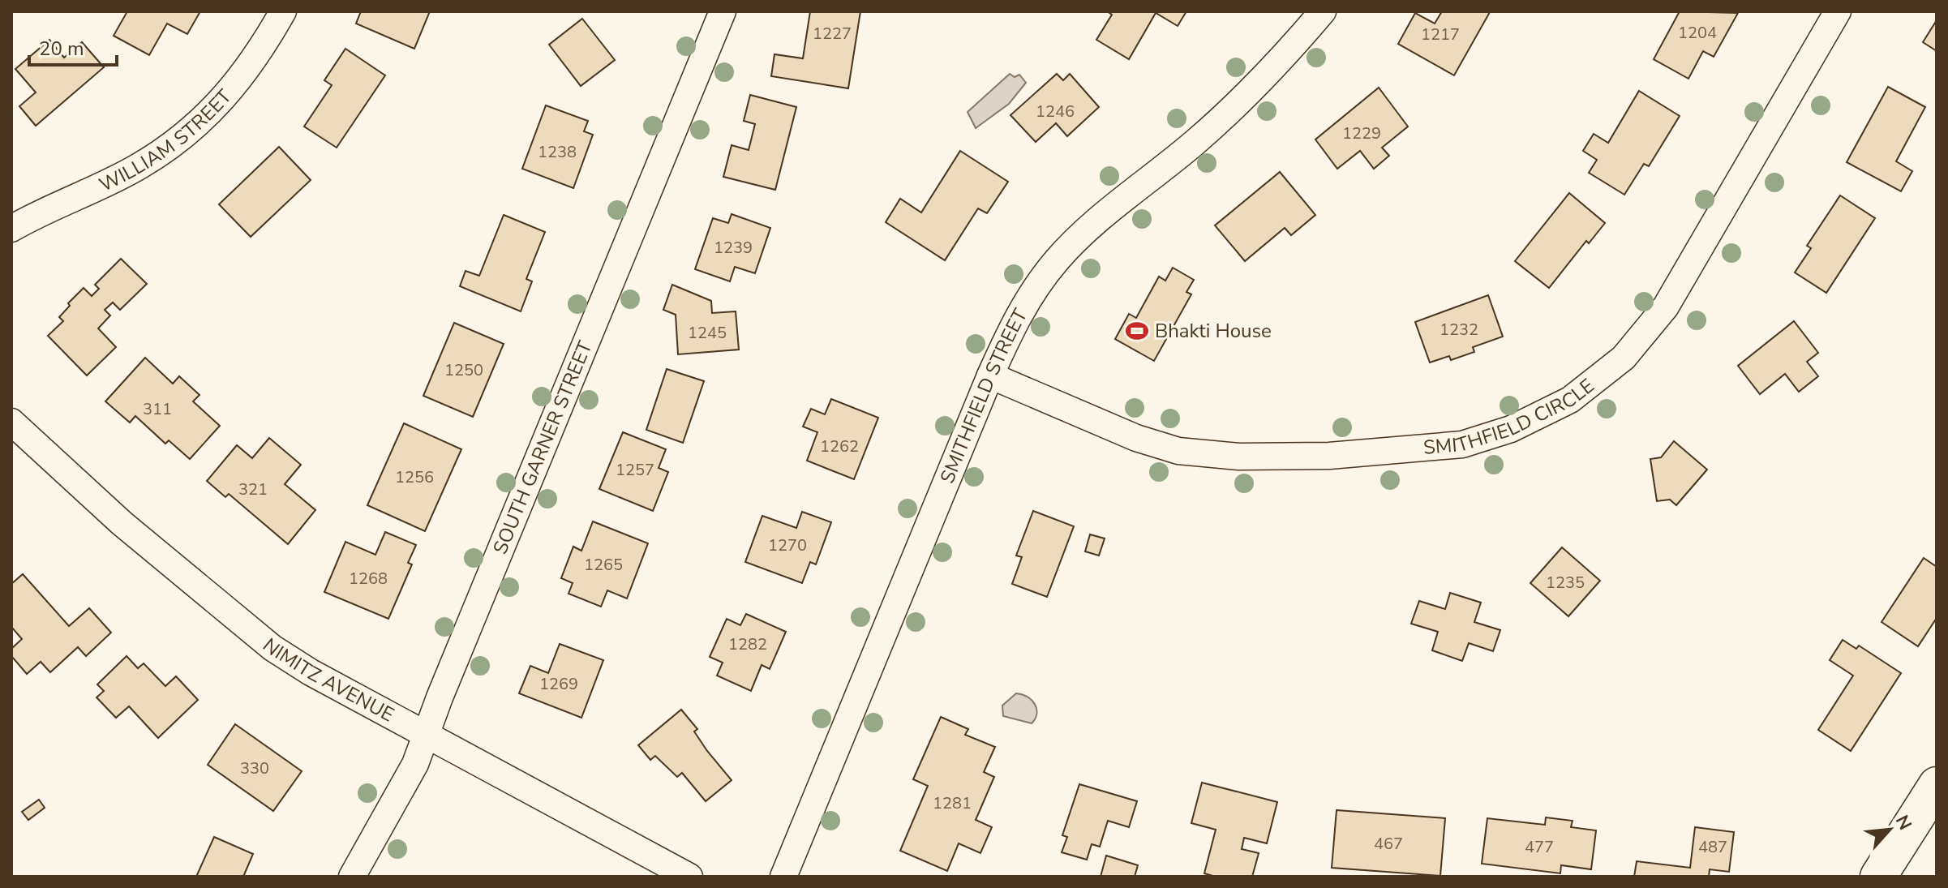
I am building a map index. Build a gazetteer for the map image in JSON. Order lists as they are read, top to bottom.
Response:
{
  "streets": {
    "street": [
      "WILLIAM STREET",
      "SMITHFIELD STREET",
      "SMITHFIELD CIRCLE",
      "SOUTH GARNER STREET",
      "NIMITZ AVENUE"
    ]
  },
  "crossings": [
    ["SMITHFIELD STREET", "SMITHFIELD CIRCLE"],
    ["SOUTH GARNER STREET", "NIMITZ AVENUE"]
  ],
  "places": {
    "sports": ["Bhakti House"]
  },
  "house_numbers": [
    "1204",
    "1227",
    "1217",
    "1246",
    "1229",
    "1238",
    "1239",
    "1232",
    "1245",
    "1250",
    "311",
    "1262",
    "1257",
    "1256",
    "321",
    "1270",
    "1265",
    "1268",
    "1235",
    "1282",
    "1269",
    "330",
    "1281",
    "467",
    "477",
    "487"
  ],
  "scale_bar": "20 m",
  "north": "top right"
}
